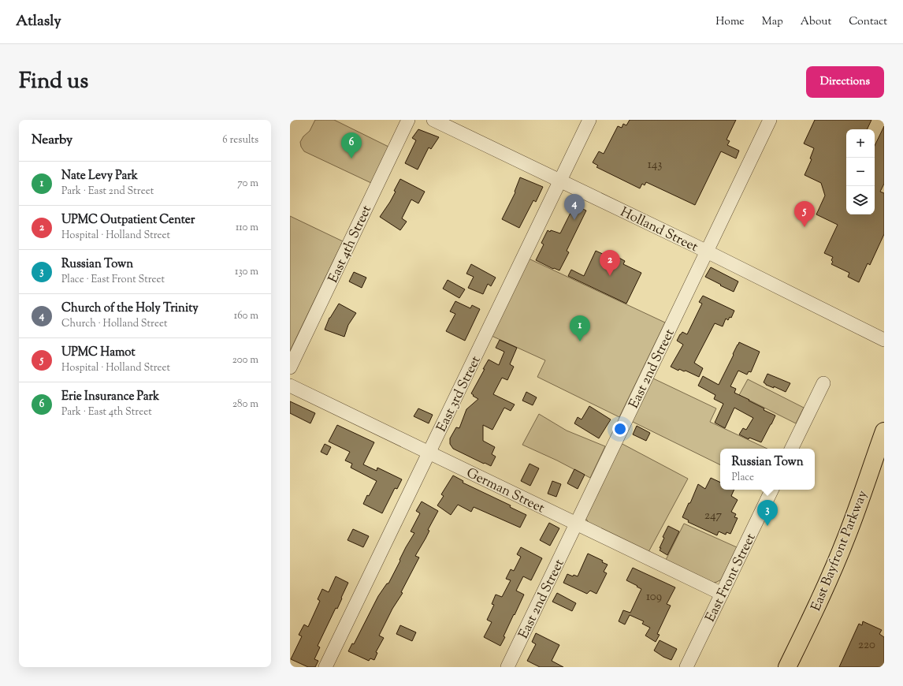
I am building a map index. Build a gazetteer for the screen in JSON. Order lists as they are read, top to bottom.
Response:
{
  "streets": {
    "highway": ["East Bayfront Parkway"],
    "street": [
      "Holland Street",
      "East 4th Street",
      "East 2nd Street",
      "East 3rd Street",
      "German Street",
      "East Front Street"
    ]
  },
  "crossings": [
    ["Holland Street", "East 2nd Street"],
    ["Holland Street", "East 3rd Street"],
    ["East 2nd Street", "German Street"],
    ["East 3rd Street", "German Street"],
    ["German Street", "East Front Street"]
  ],
  "house_numbers": [
    "143",
    "247",
    "109",
    "220"
  ],
  "page": {
    "header": "Atlasly",
    "nav": [
      "Home",
      "Map",
      "About",
      "Contact"
    ],
    "title": "Find us",
    "buttons": "Directions",
    "heading": ["Nearby", "6 results"],
    "map_buttons": ["+", "−"],
    "pins": [
      "6",
      "4",
      "5",
      "2",
      "1",
      "3"
    ],
    "list": [
      {
        "mark": "1",
        "name": "Nate Levy Park",
        "note": "Park · East 2nd Street",
        "value": "70 m"
      },
      {
        "mark": "2",
        "name": "UPMC Outpatient Center",
        "note": "Hospital · Holland Street",
        "value": "110 m"
      },
      {
        "mark": "3",
        "name": "Russian Town",
        "note": "Place · East Front Street",
        "value": "130 m"
      },
      {
        "mark": "4",
        "name": "Church of the Holy Trinity",
        "note": "Church · Holland Street",
        "value": "160 m"
      },
      {
        "mark": "5",
        "name": "UPMC Hamot",
        "note": "Hospital · Holland Street",
        "value": "200 m"
      },
      {
        "mark": "6",
        "name": "Erie Insurance Park",
        "note": "Park · East 4th Street",
        "value": "280 m"
      }
    ],
    "popup": ["Russian Town", "Place"]
  }
}
